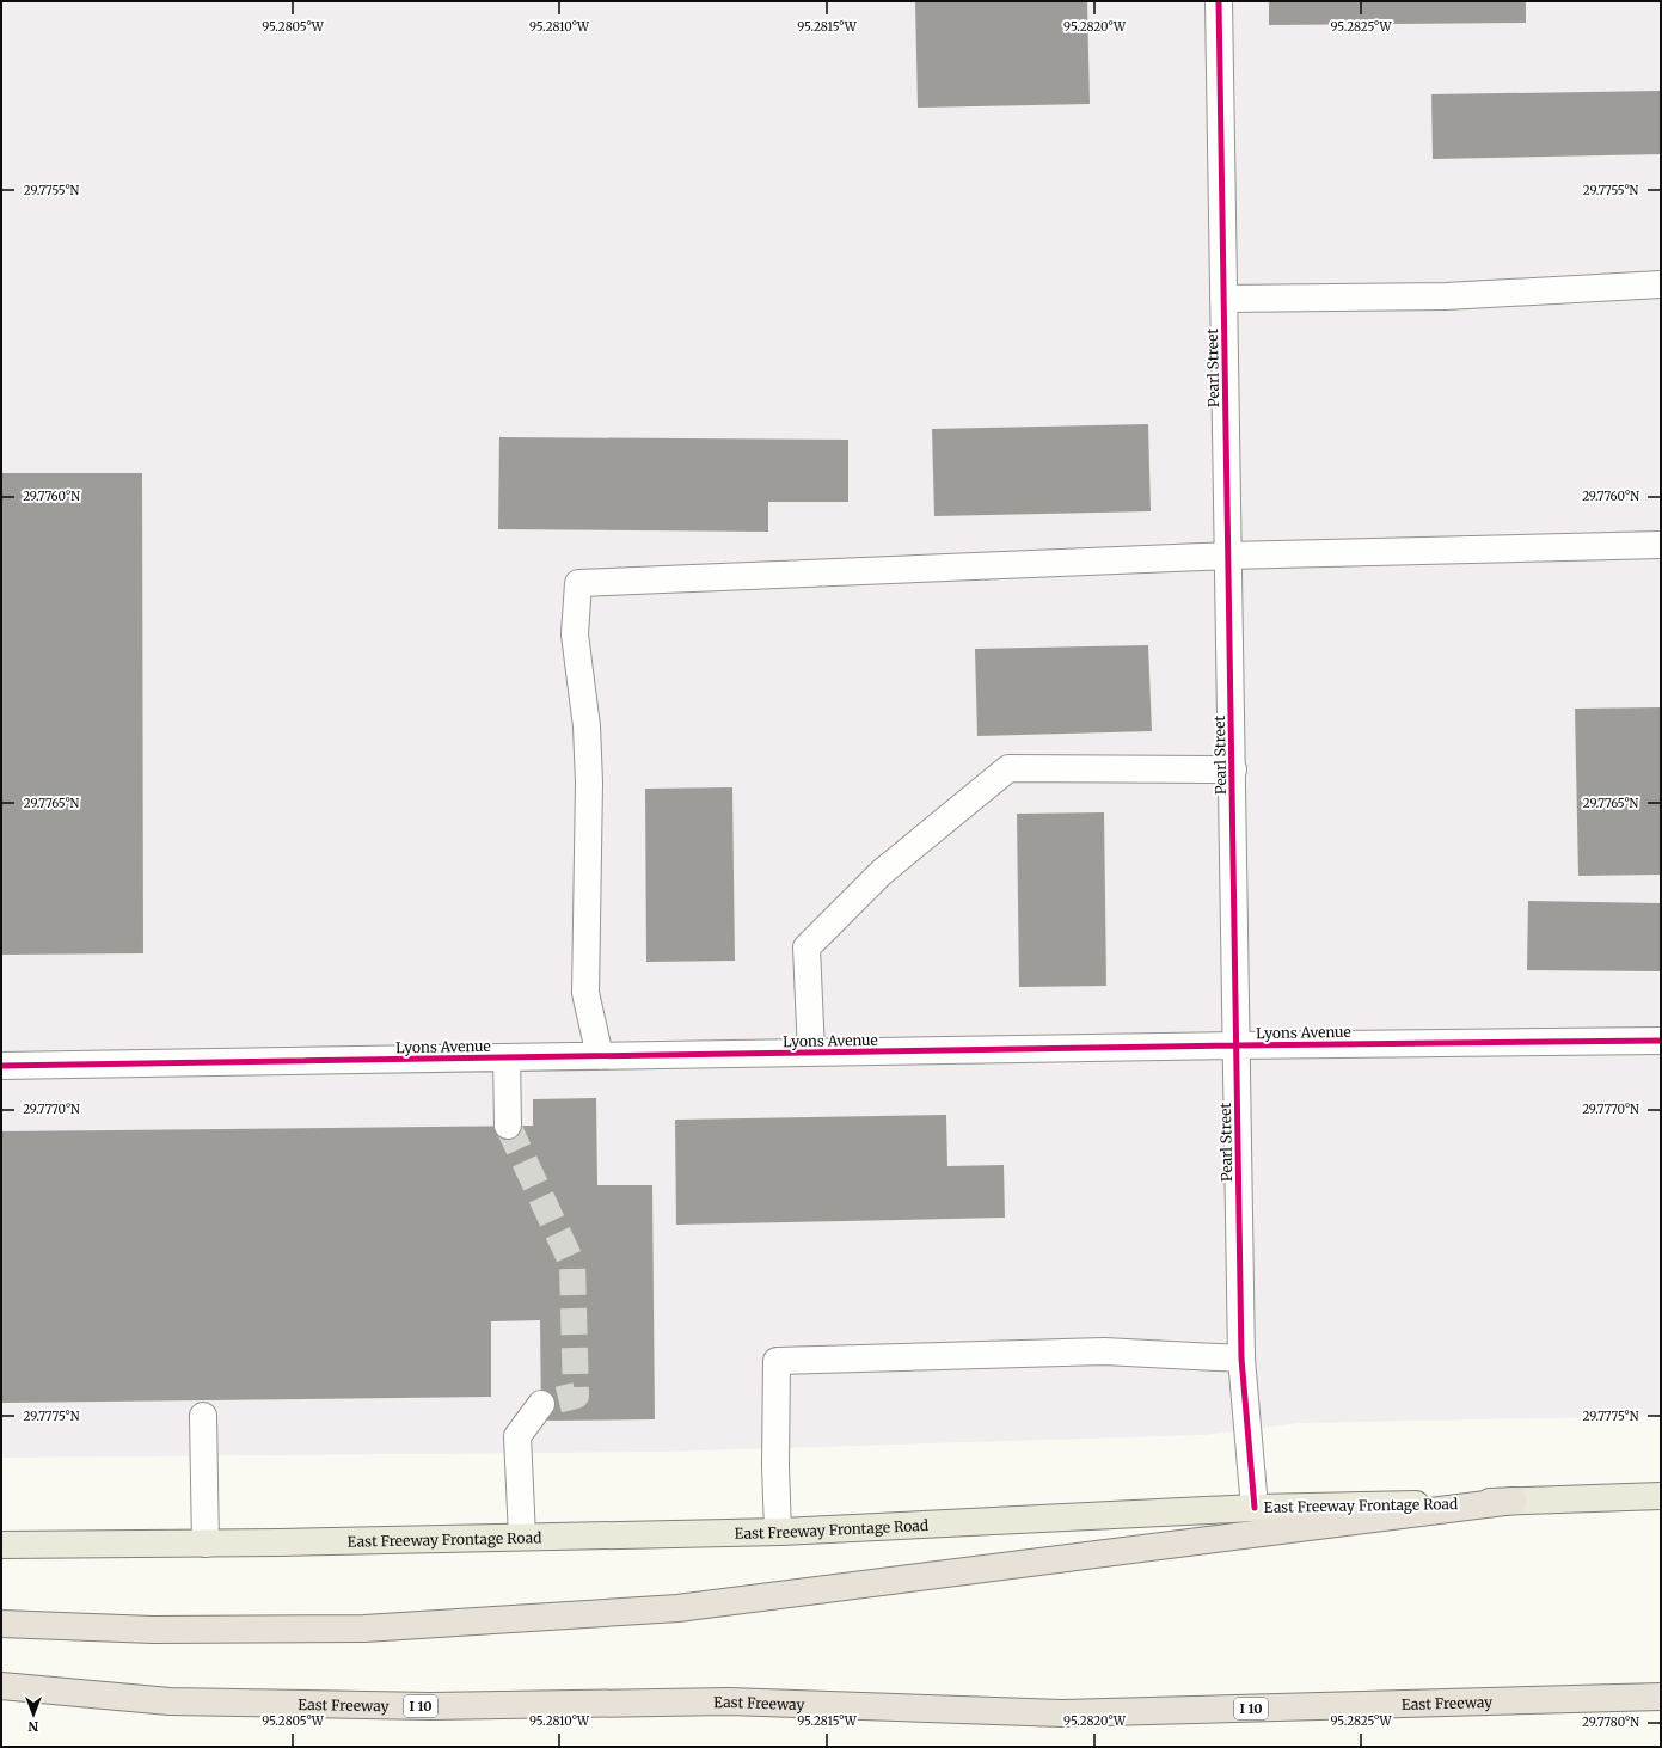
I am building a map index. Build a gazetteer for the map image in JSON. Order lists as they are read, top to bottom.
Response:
{
  "streets": {
    "highway": ["East Freeway", "I 10"],
    "main road": ["East Freeway Frontage Road"],
    "street": ["Pearl Street", "Lyons Avenue"]
  },
  "crossings": [
    ["Pearl Street", "Lyons Avenue"],
    ["Pearl Street", "East Freeway Frontage Road"]
  ],
  "north": "bottom",
  "coordinates": [
    "95.2805°W",
    "95.2810°W",
    "95.2815°W",
    "95.2820°W",
    "95.2825°W",
    "29.7755°N",
    "29.7760°N",
    "29.7765°N",
    "29.7770°N",
    "29.7775°N",
    "29.7780°N"
  ]
}
